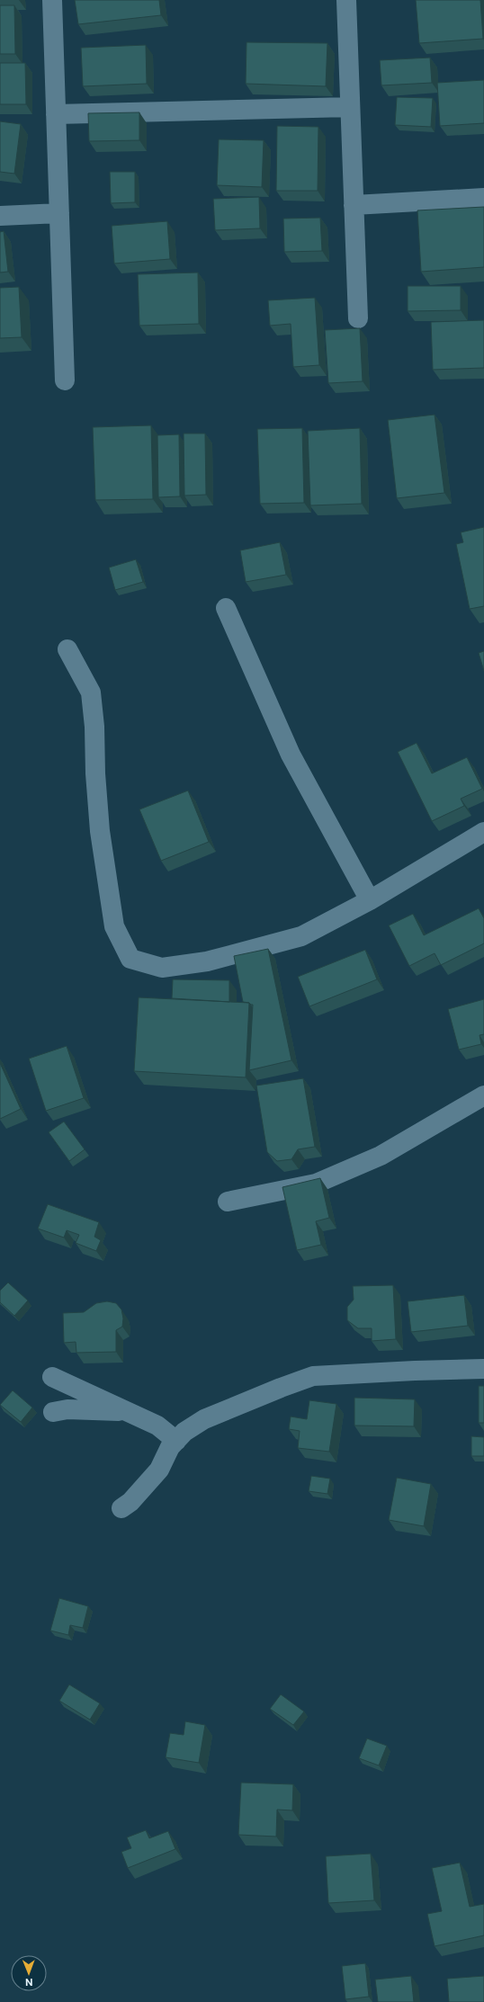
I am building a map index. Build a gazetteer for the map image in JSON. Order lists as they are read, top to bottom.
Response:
{
  "north": "bottom"
}
